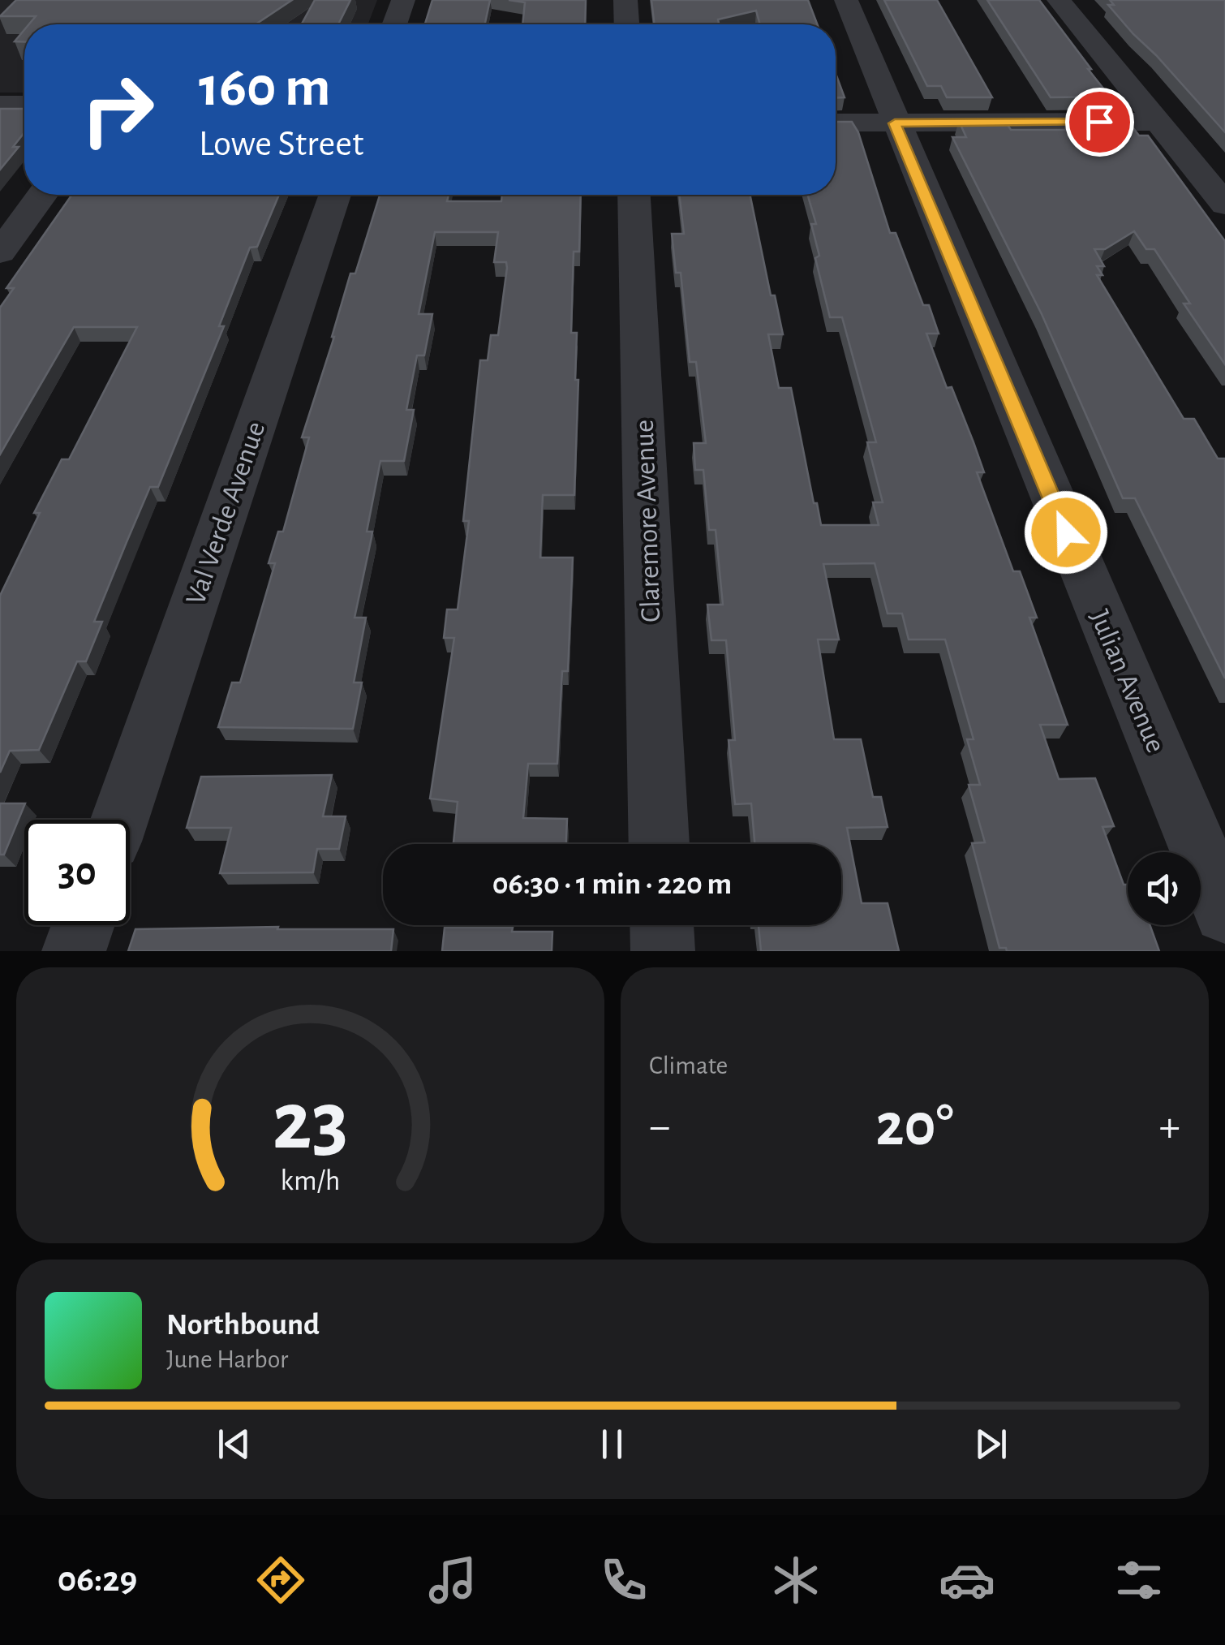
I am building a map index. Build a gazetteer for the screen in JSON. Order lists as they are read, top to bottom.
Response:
{
  "streets": {
    "street": ["Val Verde Avenue", "Claremore Avenue", "Julian Avenue"]
  },
  "page": {
    "turn": ["160 m", "Lowe Street"],
    "limit": "30",
    "trip": "06:30 · 1 min · 220 m",
    "tile": "Climate",
    "heat": ["−", "20°", "+"],
    "song": ["Northbound", "June Harbor"],
    "tabs": "06:29",
    "gauge": ["23", "km/h"]
  }
}
